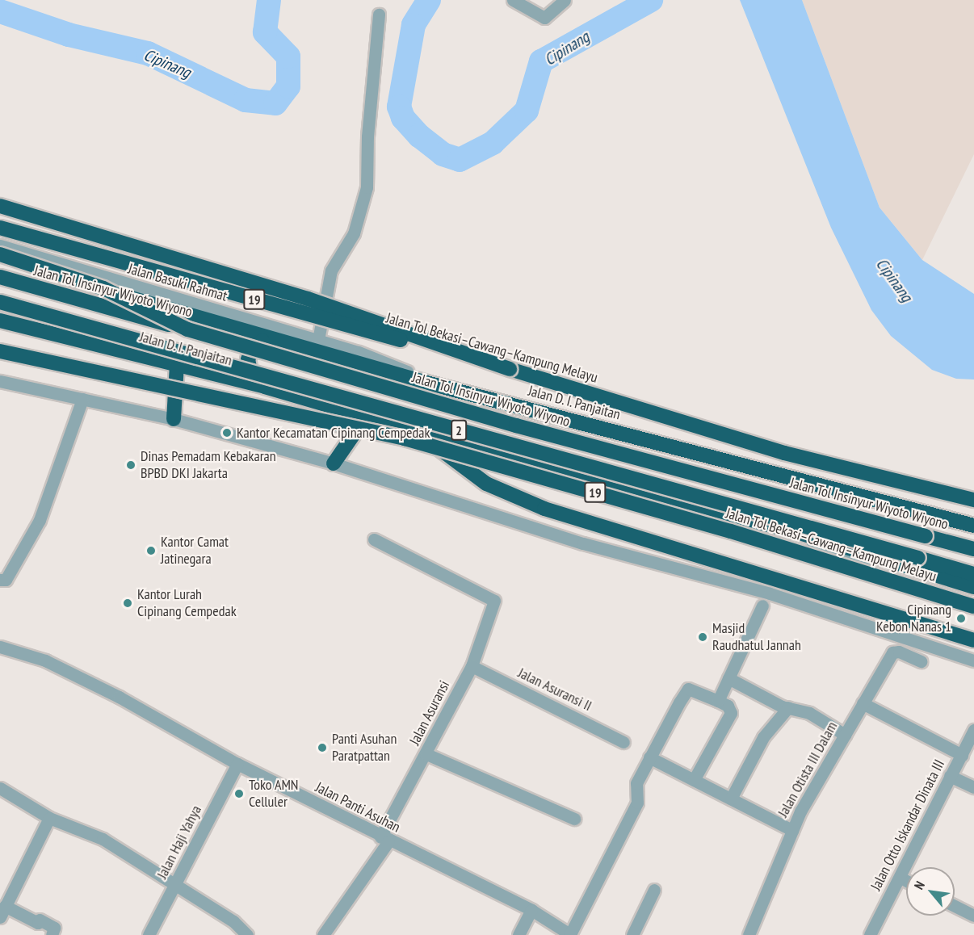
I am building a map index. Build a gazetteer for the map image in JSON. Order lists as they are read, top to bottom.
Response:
{
  "streets": {
    "highway": [
      "Jalan Tol Insinyur Wiyoto Wiyono",
      "19",
      "Jalan Tol Bekasi–Cawang–Kampung Melayu",
      "Jalan D. I. Panjaitan",
      "2"
    ],
    "street": [
      "Jalan Basuki Rahmat",
      "Jalan Asuransi II",
      "Jalan Asuransi",
      "Jalan Otista III Dalam",
      "Jalan Panti Asuhan",
      "Jalan Otto Iskandar Dinata III",
      "Jalan Haji Yahya"
    ]
  },
  "crossings": [
    ["Jalan Basuki Rahmat", "Jalan D. I. Panjaitan"],
    ["Jalan Asuransi II", "Jalan Asuransi"],
    ["Jalan Asuransi", "Jalan Panti Asuhan"],
    ["Jalan Panti Asuhan", "Jalan Haji Yahya"]
  ],
  "water": ["Cipinang"],
  "places": [
    "Kantor Kecamatan Cipinang Cempedak",
    "Dinas Pemadam Kebakaran BPBD DKI Jakarta",
    "Kantor Camat Jatinegara",
    "Kantor Lurah Cipinang Cempedak",
    "Cipinang Kebon Nanas 1",
    "Masjid Raudhatul Jannah",
    "Panti Asuhan Paratpattan",
    "Toko AMN Celluler"
  ],
  "north": "top left"
}
